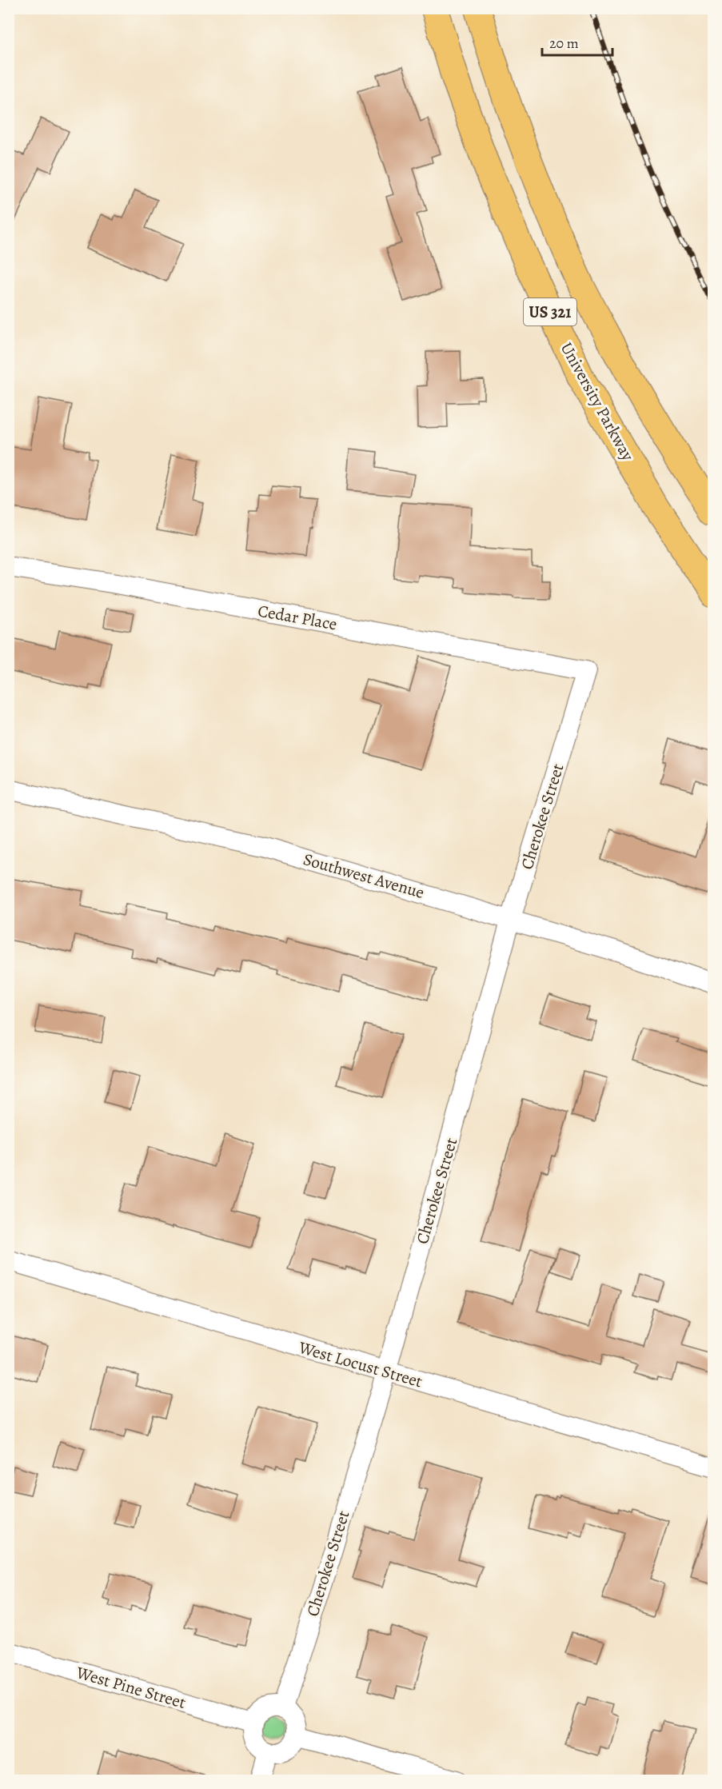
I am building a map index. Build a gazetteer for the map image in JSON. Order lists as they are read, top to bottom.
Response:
{
  "streets": {
    "highway": ["US 321", "University Parkway"],
    "street": [
      "Cedar Place",
      "Cherokee Street",
      "Southwest Avenue",
      "West Locust Street",
      "West Pine Street"
    ]
  },
  "crossings": [
    ["Cedar Place", "Cherokee Street"],
    ["Cherokee Street", "Southwest Avenue"],
    ["Cherokee Street", "West Locust Street"],
    ["Cherokee Street", "West Pine Street"]
  ],
  "scale_bar": "20 m"
}
